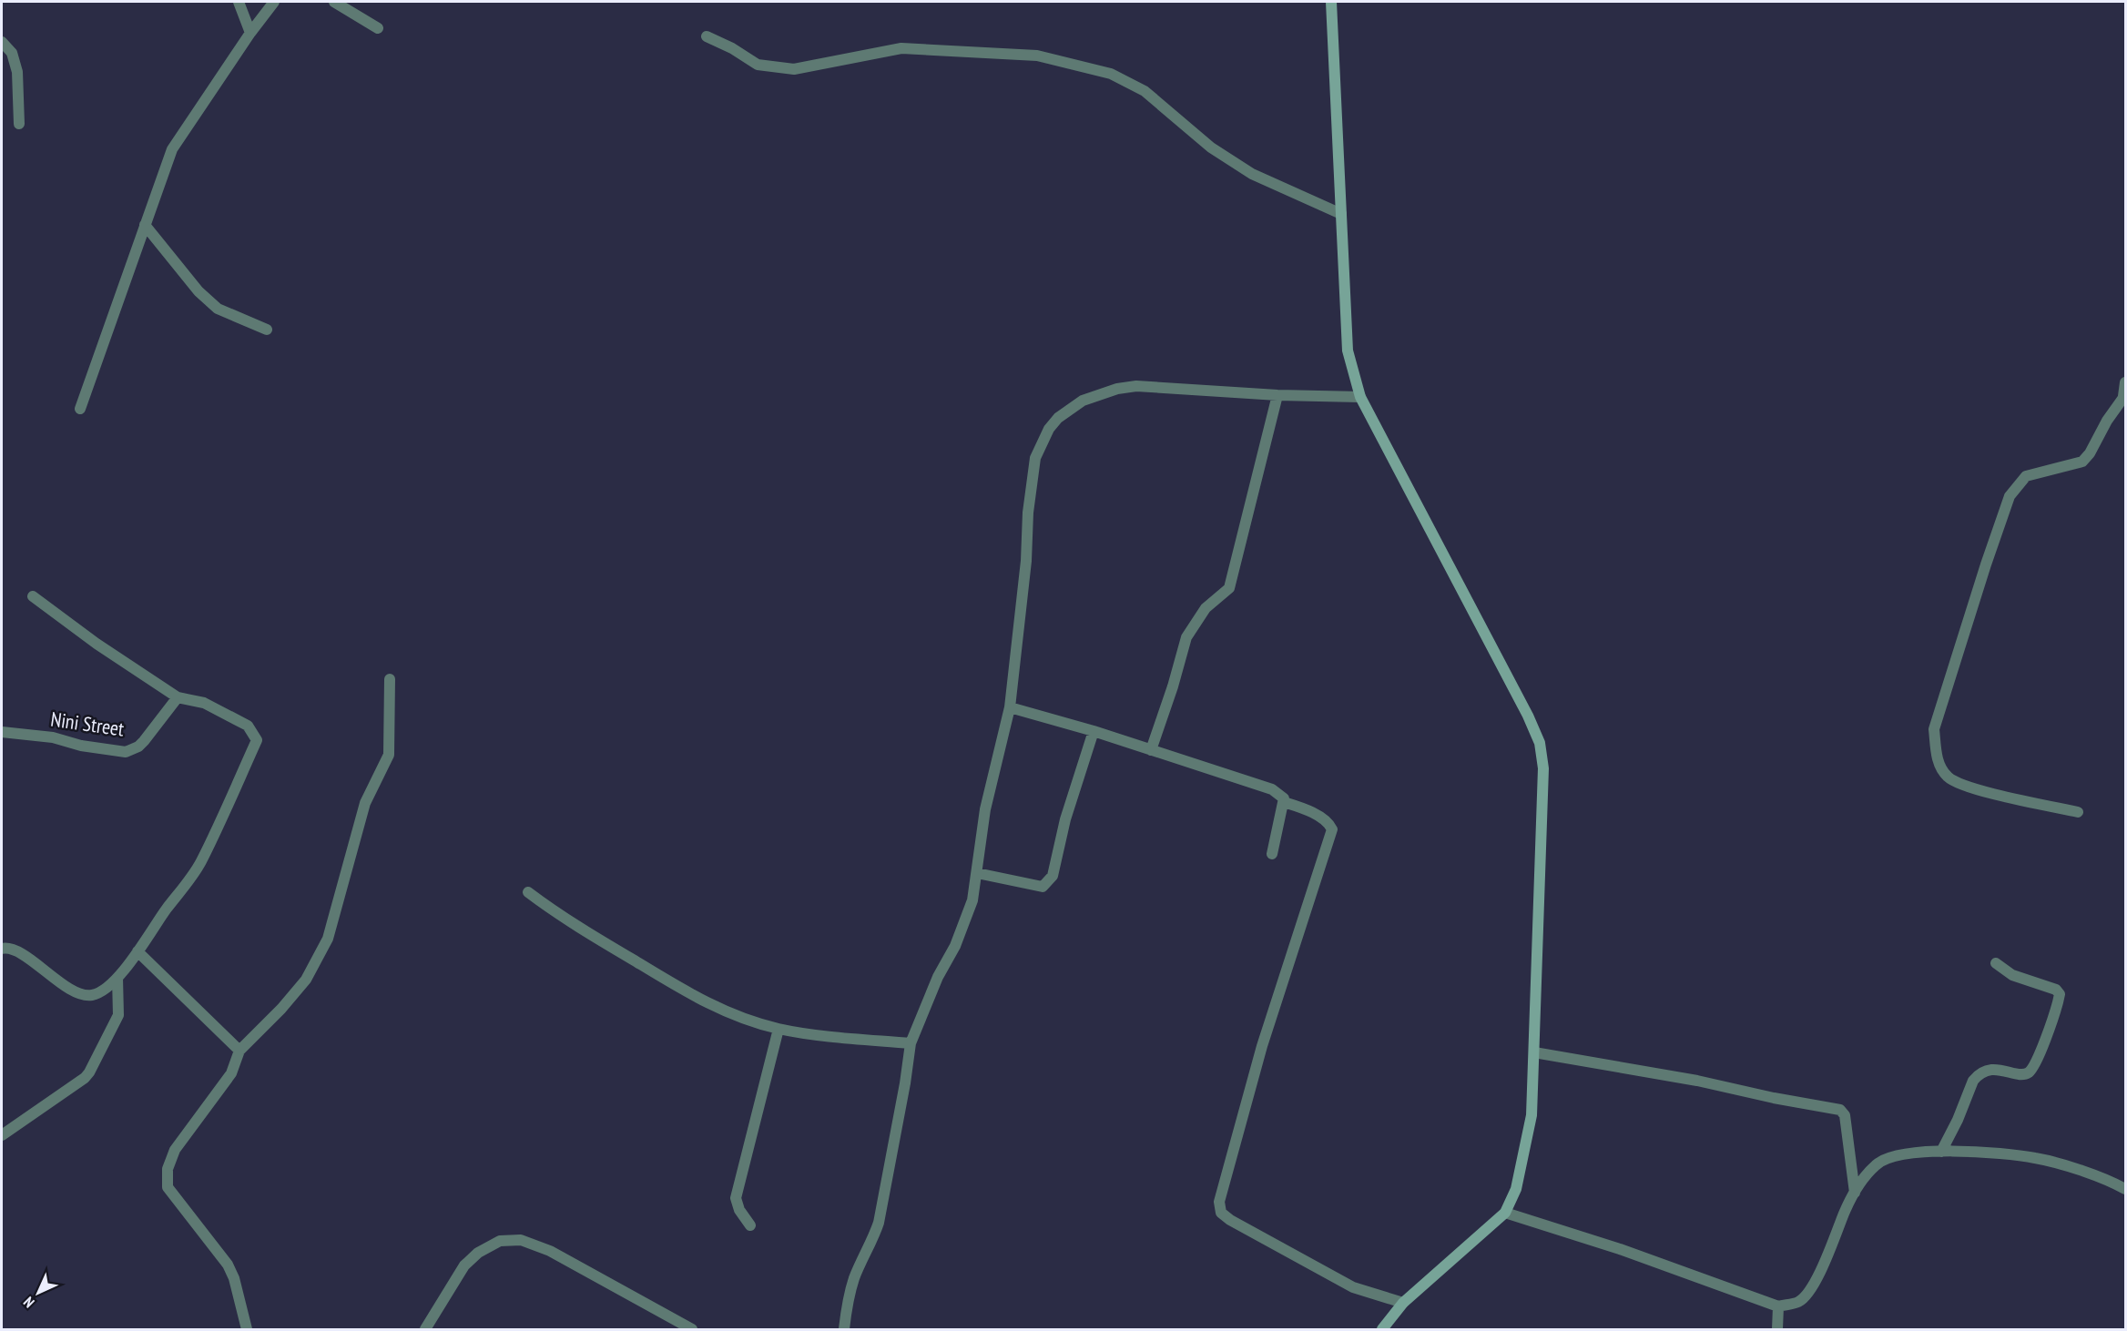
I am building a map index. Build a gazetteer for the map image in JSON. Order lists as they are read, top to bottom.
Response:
{
  "streets": {
    "street": ["Nini Street"]
  },
  "north": "bottom left"
}
